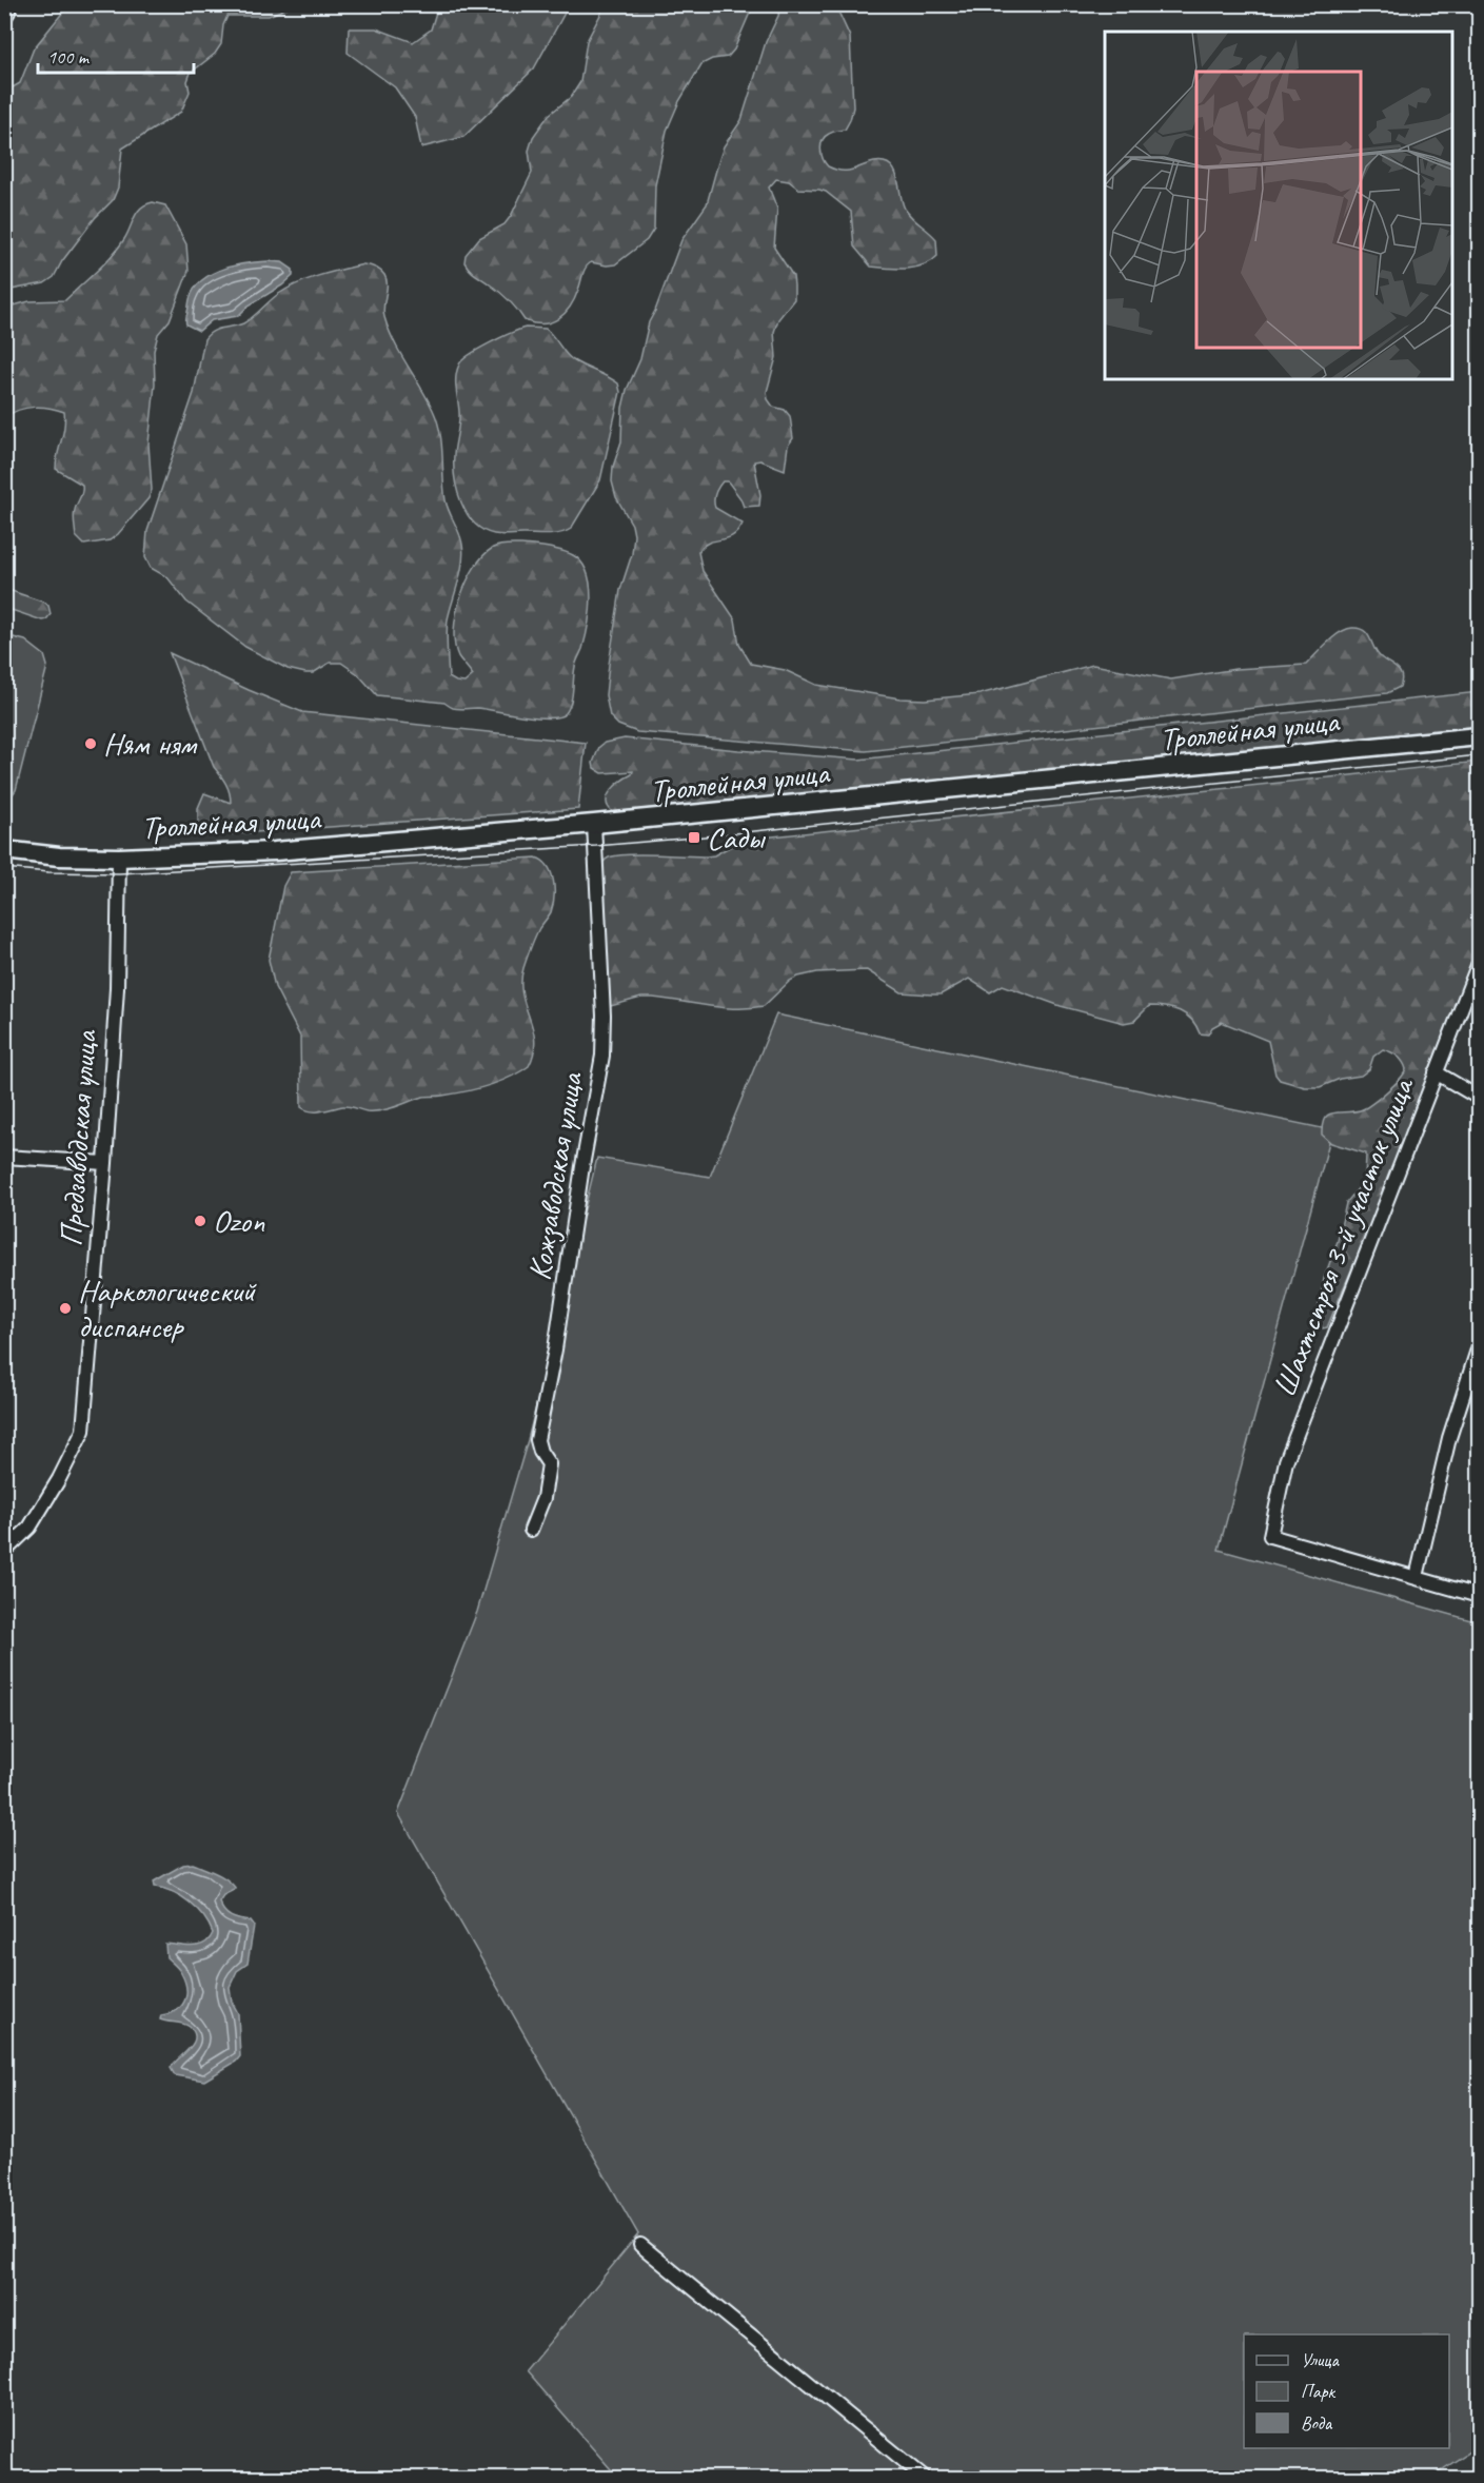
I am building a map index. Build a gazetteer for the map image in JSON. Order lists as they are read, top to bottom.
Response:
{
  "streets": {
    "street": [
      "Троллейная улица",
      "Предзаводская улица",
      "Кожзаводская улица",
      "Шахтстроя 3-й участок улица"
    ]
  },
  "crossings": [
    ["Троллейная улица", "Предзаводская улица"],
    ["Троллейная улица", "Кожзаводская улица"]
  ],
  "places": {
    "other": ["Ням ням", "Ozon", "Наркологический диспансер"],
    "transit": ["Сады"]
  },
  "legend": ["Улица", "Парк", "Вода"],
  "scale_bar": "100 m"
}
